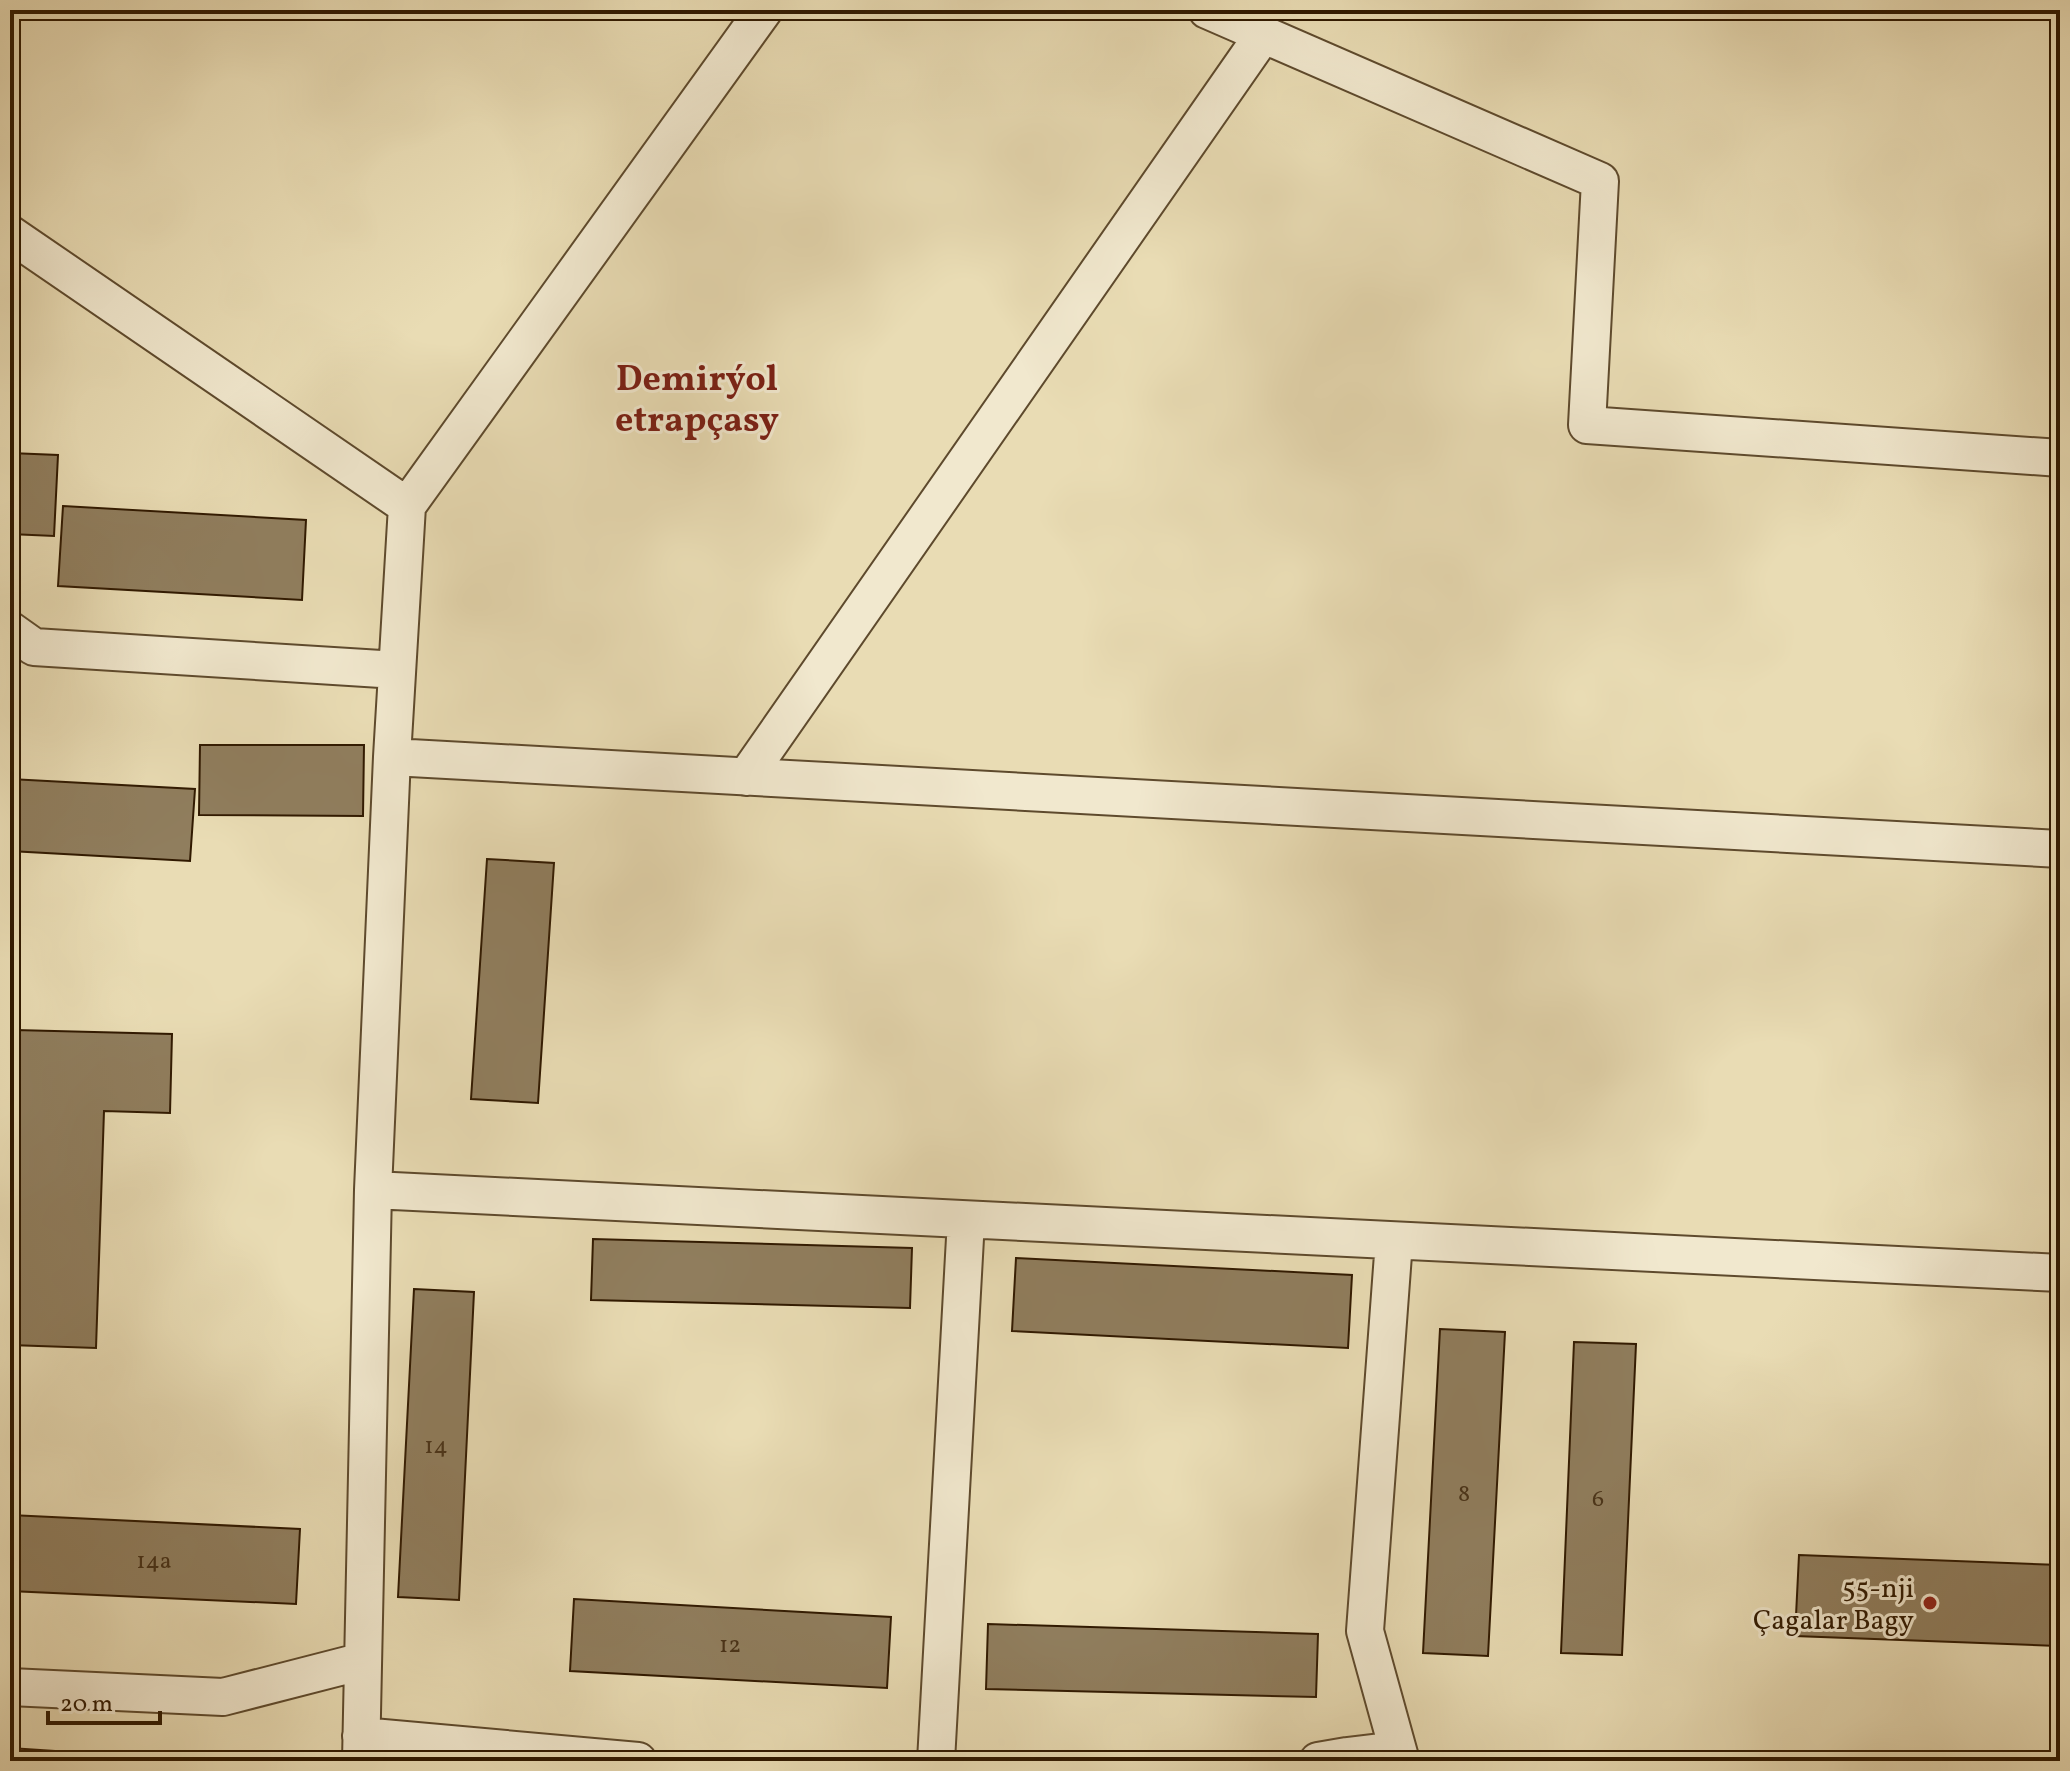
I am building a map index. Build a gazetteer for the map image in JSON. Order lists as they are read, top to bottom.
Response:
{
  "districts": ["Demirýol etrapçasy"],
  "places": ["55-nji Çagalar Bagy"],
  "house_numbers": [
    "14",
    "8",
    "6",
    "14a",
    "12"
  ],
  "scale_bar": "20 m"
}
